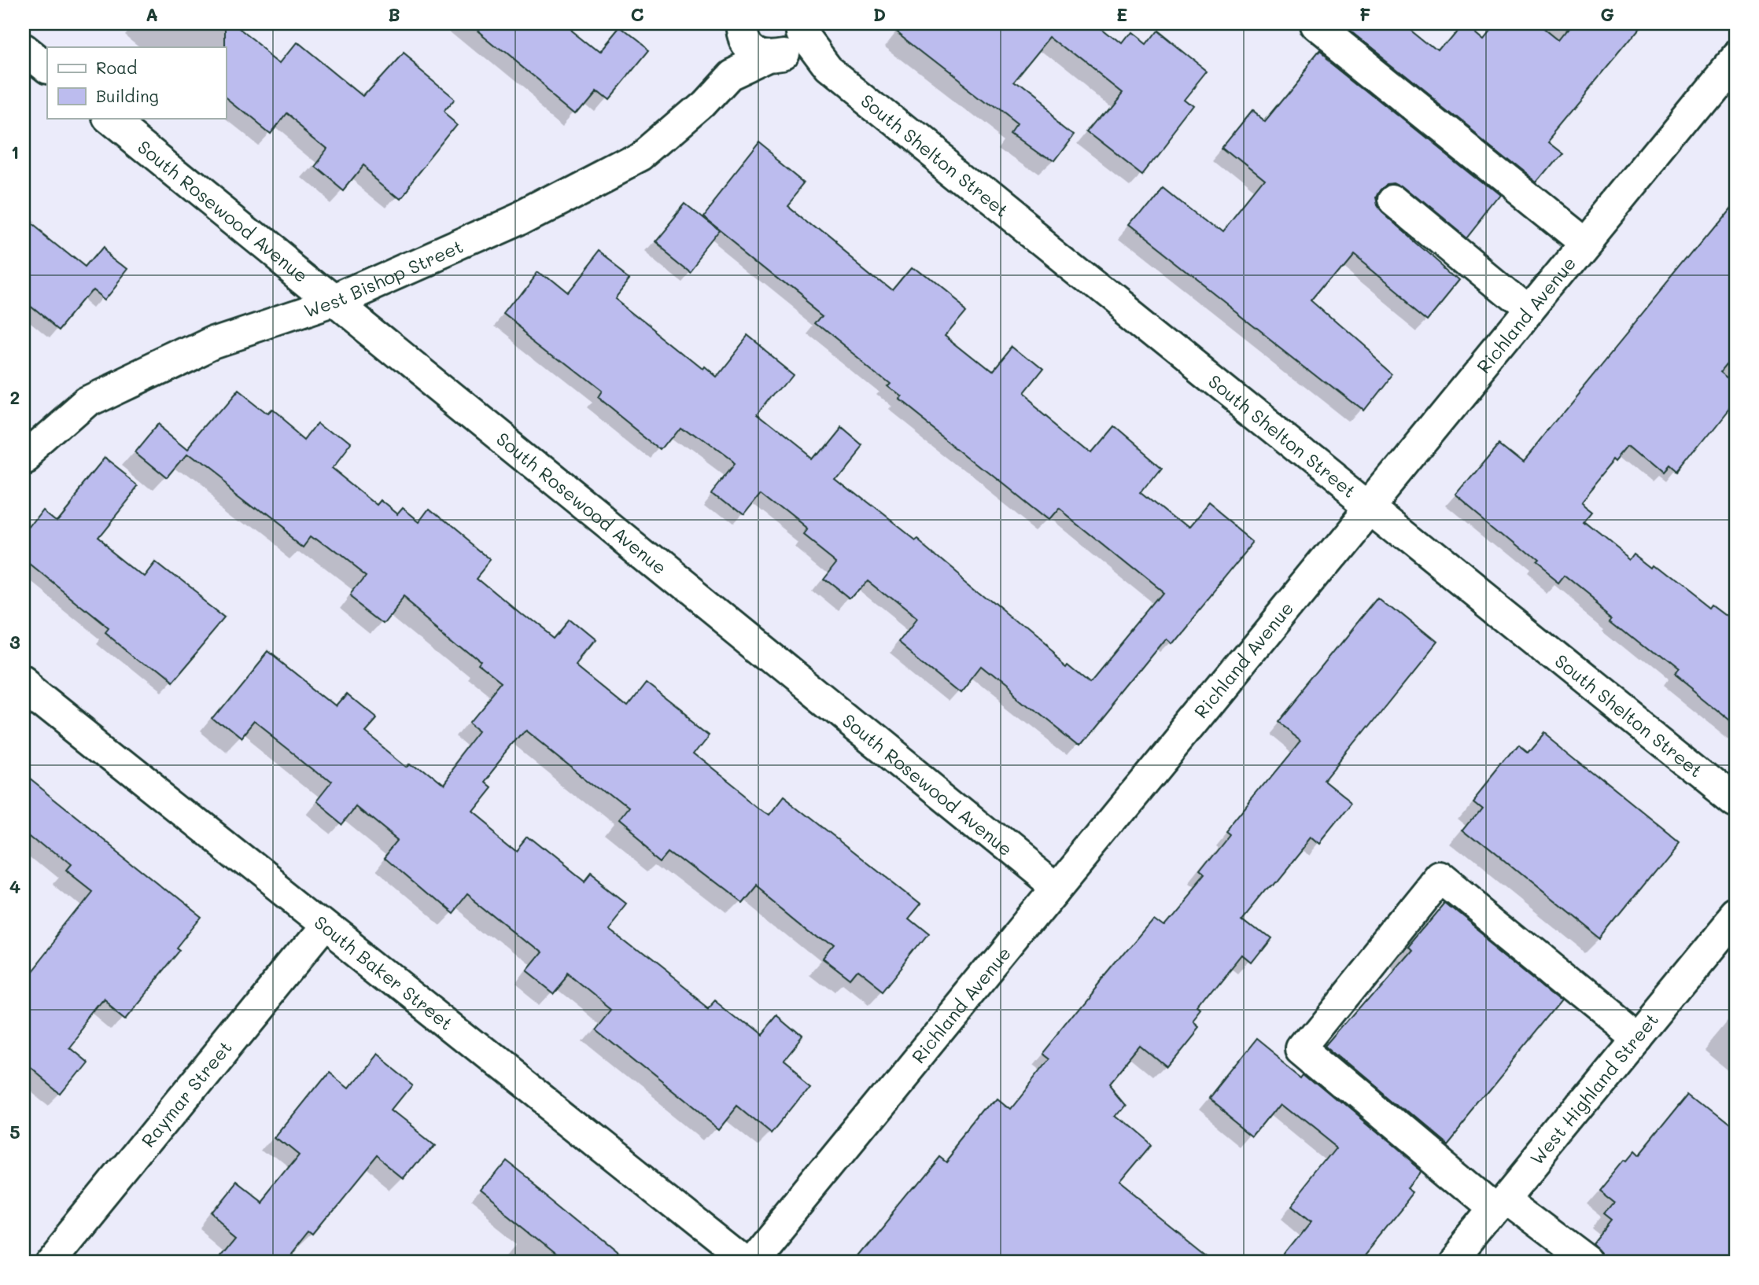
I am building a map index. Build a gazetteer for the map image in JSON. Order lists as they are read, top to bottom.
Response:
{
  "streets": {
    "street": [
      "South Shelton Street",
      "South Rosewood Avenue",
      "West Bishop Street",
      "Richland Avenue",
      "South Baker Street",
      "West Highland Street",
      "Raymar Street"
    ]
  },
  "crossings": [
    ["South Shelton Street", "West Bishop Street"],
    ["South Shelton Street", "Richland Avenue"],
    ["South Rosewood Avenue", "West Bishop Street"],
    ["South Rosewood Avenue", "Richland Avenue"],
    ["South Baker Street", "Raymar Street"]
  ],
  "legend": ["Road", "Building"],
  "grid": {
    "columns": [
      "A",
      "B",
      "C",
      "D",
      "E",
      "F",
      "G"
    ],
    "rows": [
      "1",
      "2",
      "3",
      "4",
      "5"
    ]
  }
}
